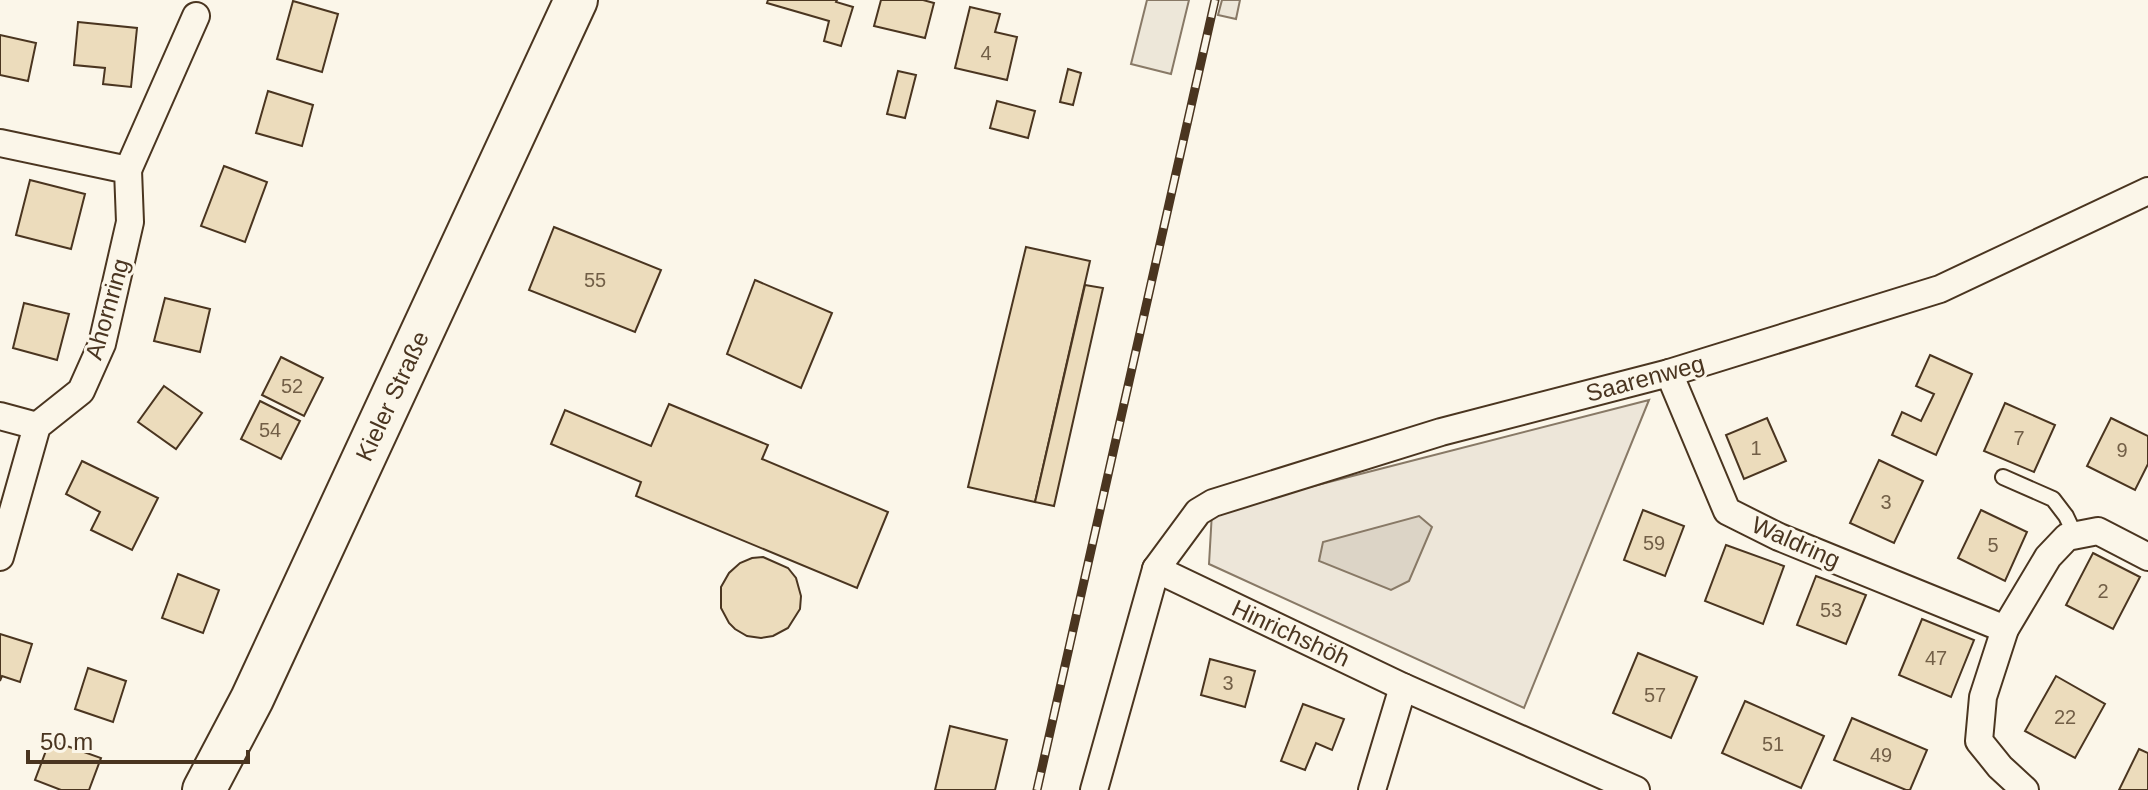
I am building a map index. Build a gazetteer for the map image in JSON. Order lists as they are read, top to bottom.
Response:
{
  "streets": {
    "main road": ["Kieler Straße"],
    "street": [
      "Ahornring",
      "Saarenweg",
      "Waldring",
      "Hinrichshöh"
    ]
  },
  "crossings": [
    ["Saarenweg", "Waldring"],
    ["Saarenweg", "Hinrichshöh"]
  ],
  "house_numbers": [
    "4",
    "55",
    "52",
    "54",
    "7",
    "1",
    "9",
    "3",
    "59",
    "5",
    "2",
    "53",
    "47",
    "3",
    "57",
    "22",
    "51",
    "49"
  ],
  "scale_bar": "50 m"
}
